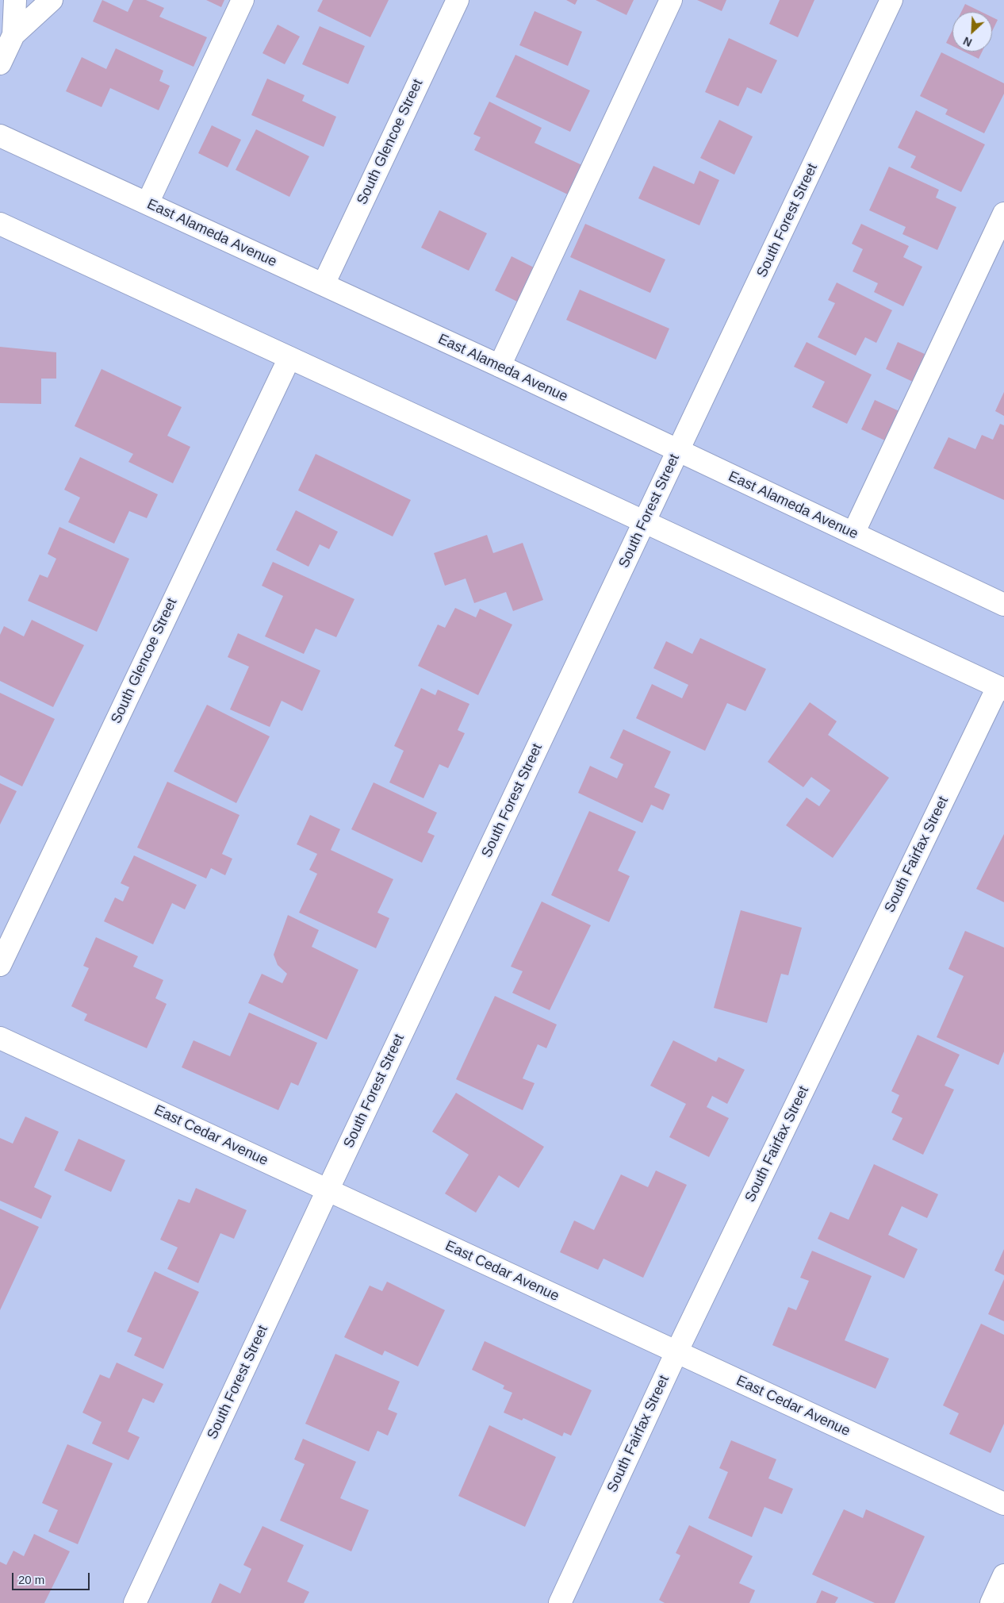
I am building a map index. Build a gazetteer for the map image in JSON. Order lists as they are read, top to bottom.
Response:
{
  "streets": {
    "street": [
      "South Glencoe Street",
      "South Forest Street",
      "East Alameda Avenue",
      "South Fairfax Street",
      "East Cedar Avenue"
    ]
  },
  "crossings": [
    ["South Glencoe Street", "East Alameda Avenue"],
    ["South Forest Street", "East Alameda Avenue"],
    ["South Forest Street", "East Cedar Avenue"],
    ["South Fairfax Street", "East Cedar Avenue"]
  ],
  "scale_bar": "20 m",
  "north": "bottom left"
}
